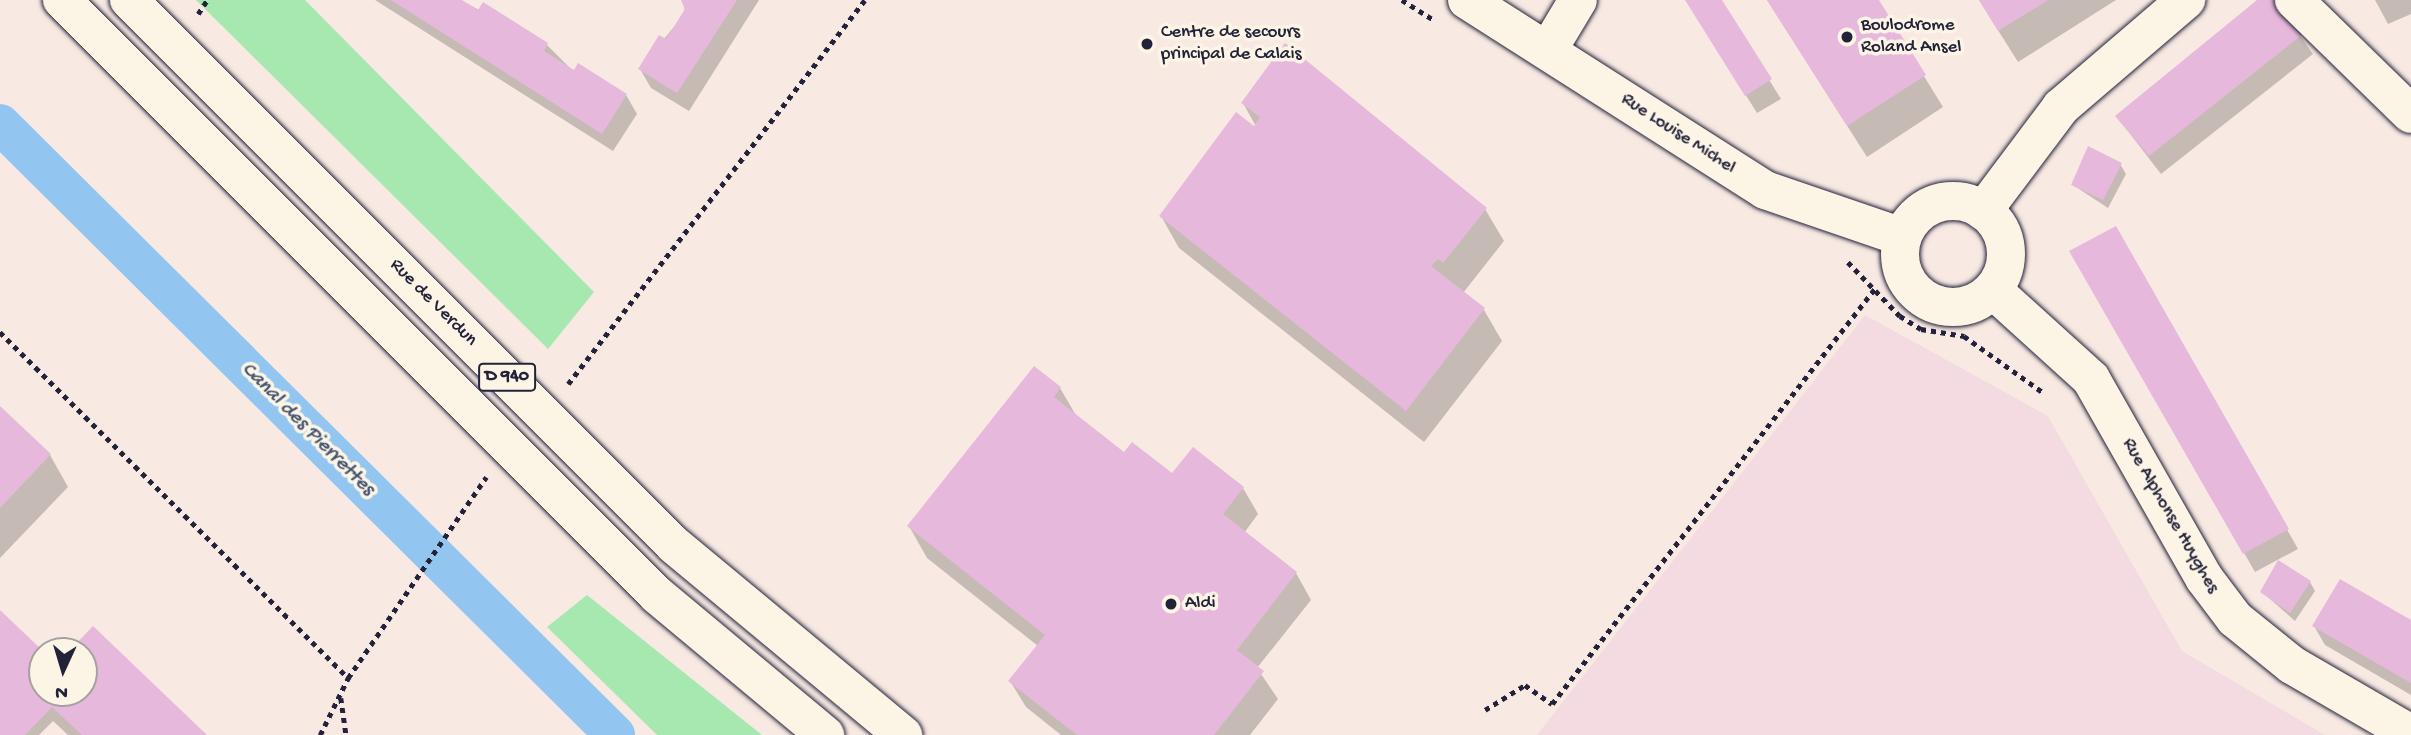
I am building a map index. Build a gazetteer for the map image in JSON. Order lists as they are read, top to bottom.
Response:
{
  "streets": {
    "main road": [
      "Rue Louise Michel",
      "Rue de Verdun",
      "D 940",
      "Rue Alphonse Huyghes"
    ]
  },
  "crossings": [
    ["Rue Louise Michel", "Rue Alphonse Huyghes"]
  ],
  "water": ["Canal des Pierrettes"],
  "places": ["Boulodrome Roland Ansel", "Centre de secours principal de Calais", "Aldi"],
  "north": "bottom"
}
